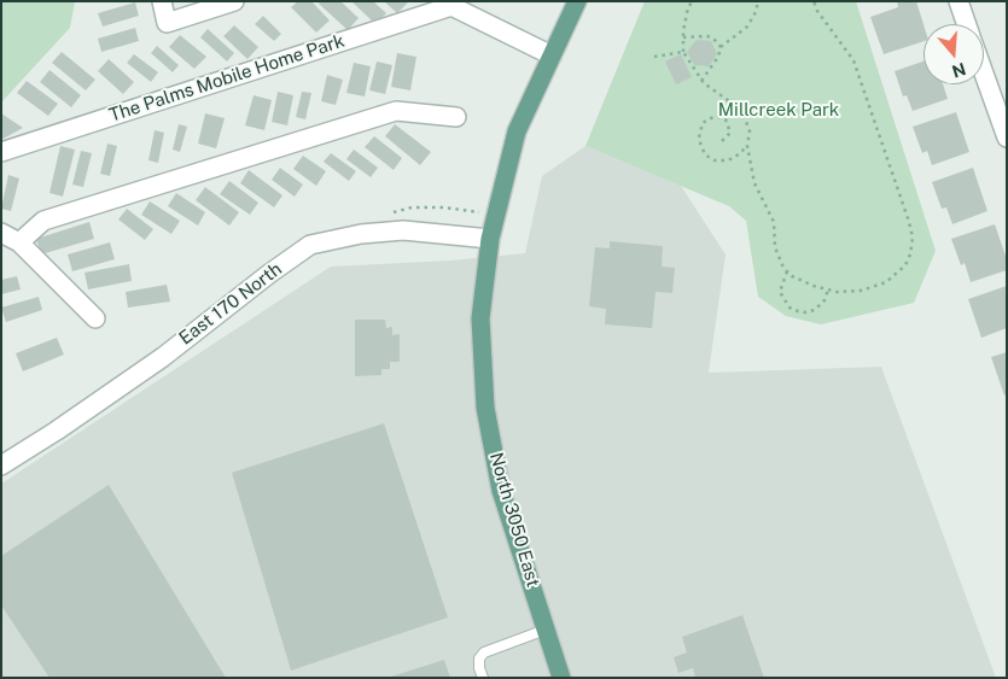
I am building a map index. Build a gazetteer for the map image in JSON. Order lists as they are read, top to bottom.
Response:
{
  "streets": {
    "main road": ["North 3050 East"],
    "street": ["The Palms Mobile Home Park", "East 170 North"]
  },
  "crossings": [
    ["The Palms Mobile Home Park", "North 3050 East"],
    ["East 170 North", "North 3050 East"]
  ],
  "parks": ["Millcreek Park"],
  "north": "bottom"
}
